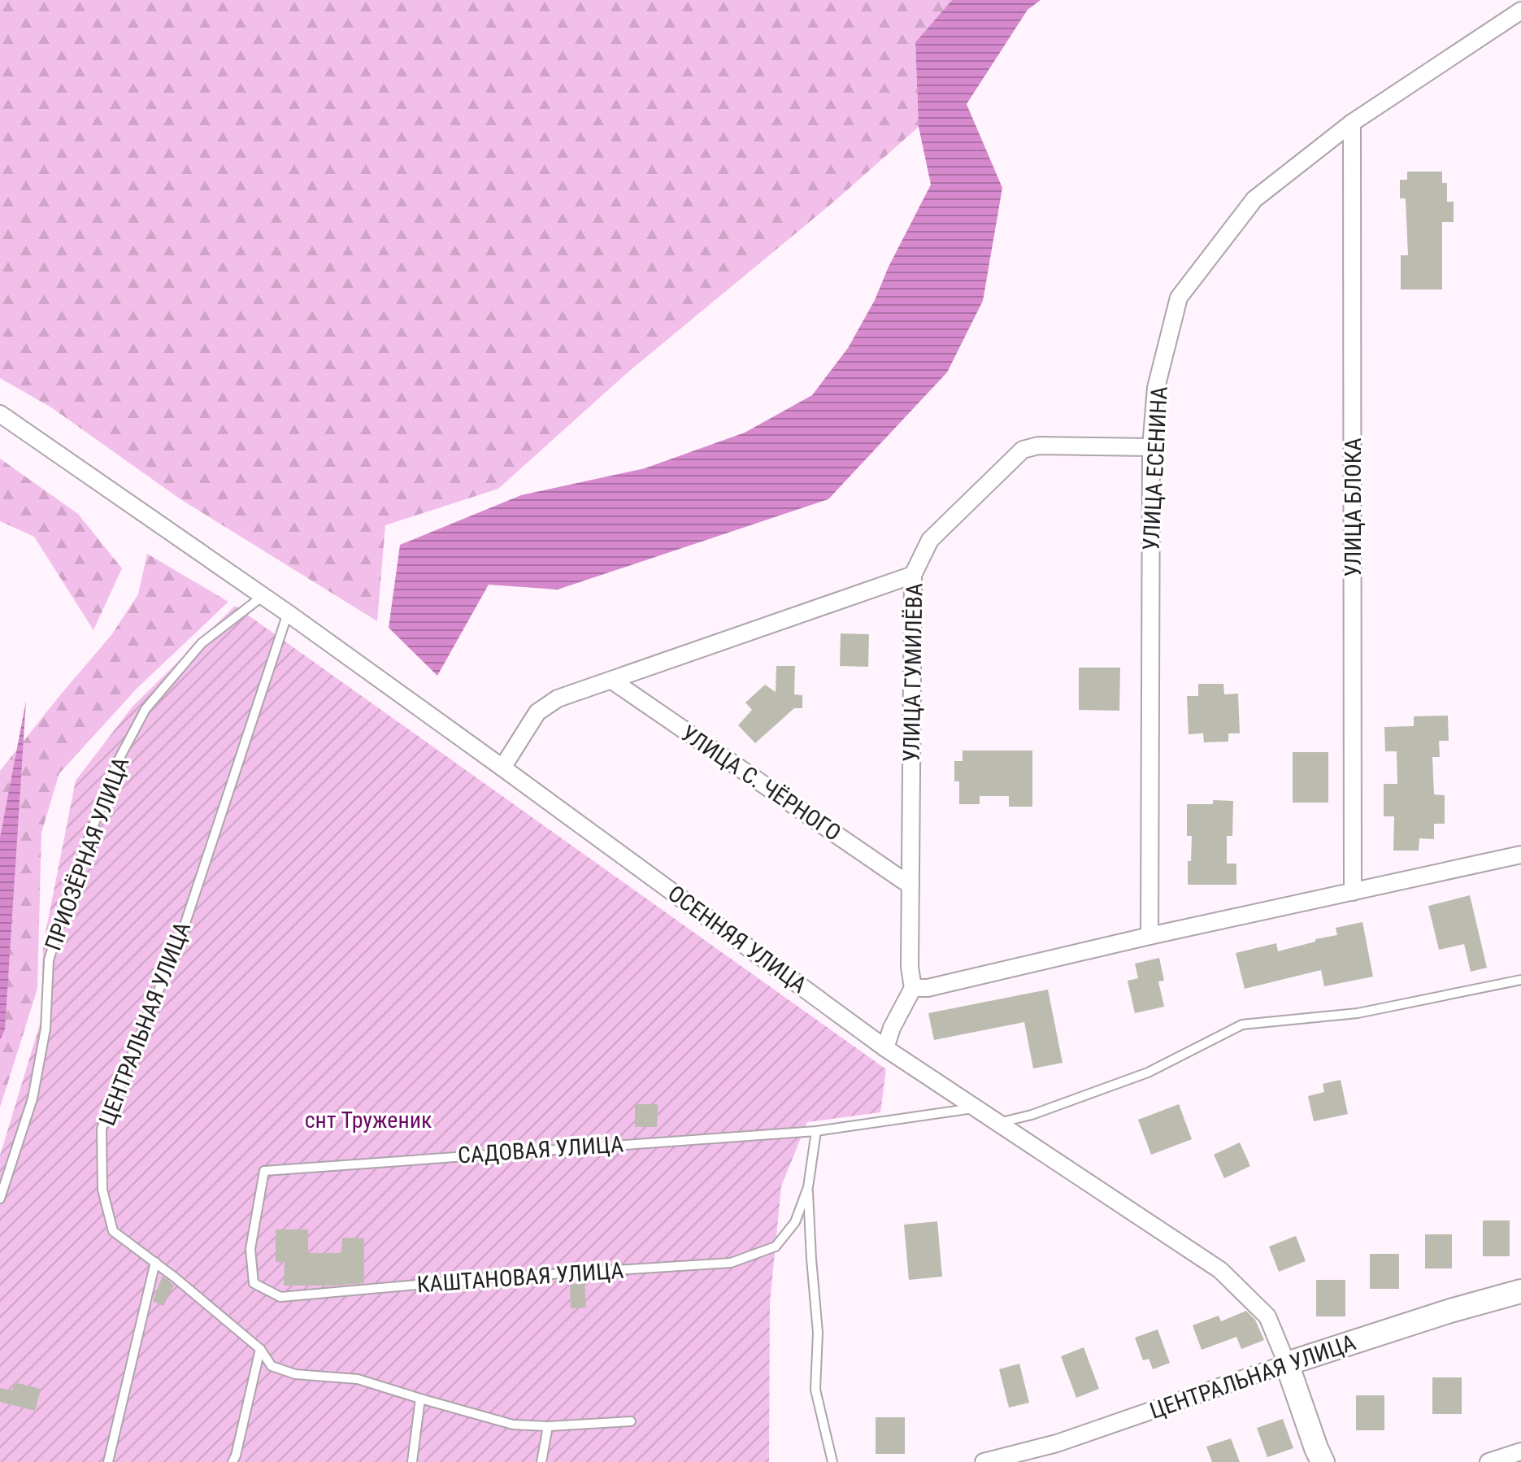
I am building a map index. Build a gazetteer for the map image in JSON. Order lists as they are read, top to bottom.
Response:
{
  "streets": {
    "street": [
      "УЛИЦА ЕСЕНИНА",
      "УЛИЦА БЛОКА",
      "УЛИЦА ГУМИЛЁВА",
      "УЛИЦА С. ЧЁРНОГО",
      "ОСЕННЯЯ УЛИЦА",
      "ЦЕНТРАЛЬНАЯ УЛИЦА"
    ],
    "lane": ["ПРИОЗЁРНАЯ УЛИЦА", "САДОВАЯ УЛИЦА", "КАШТАНОВАЯ УЛИЦА"]
  },
  "crossings": [
    ["УЛИЦА ЕСЕНИНА", "УЛИЦА БЛОКА"],
    ["УЛИЦА ЕСЕНИНА", "УЛИЦА ГУМИЛЁВА"],
    ["УЛИЦА ГУМИЛЁВА", "УЛИЦА С. ЧЁРНОГО"],
    ["ПРИОЗЁРНАЯ УЛИЦА", "ОСЕННЯЯ УЛИЦА"],
    ["ОСЕННЯЯ УЛИЦА", "ЦЕНТРАЛЬНАЯ УЛИЦА"],
    ["САДОВАЯ УЛИЦА", "КАШТАНОВАЯ УЛИЦА"]
  ],
  "parks": ["снт Труженик"]
}
